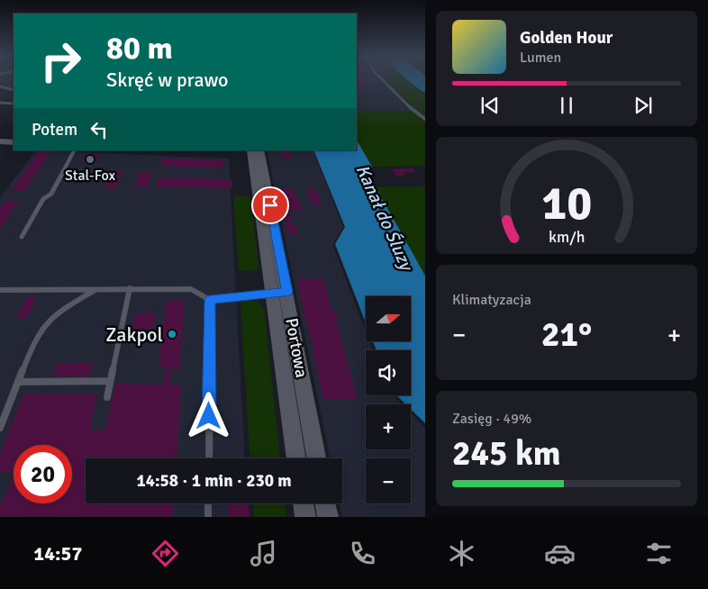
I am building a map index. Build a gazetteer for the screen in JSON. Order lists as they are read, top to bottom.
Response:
{
  "streets": {
    "street": ["Portowa"]
  },
  "water": ["Kanał do Śluzy"],
  "places": ["Stal-Fox", "Zakpol"],
  "north": "right",
  "page": {
    "turn": ["80 m", "Skręć w prawo"],
    "song": ["Golden Hour", "Lumen"],
    "then": "Potem",
    "tile": [
      "Klimatyzacja",
      ["Zasięg · 49%", "245 km"]
    ],
    "map_buttons": ["+", "−"],
    "heat": ["−", "21°", "+"],
    "limit": "20",
    "trip": "14:58 · 1 min · 230 m",
    "tabs": "14:57",
    "gauge": ["10", "km/h"]
  }
}
